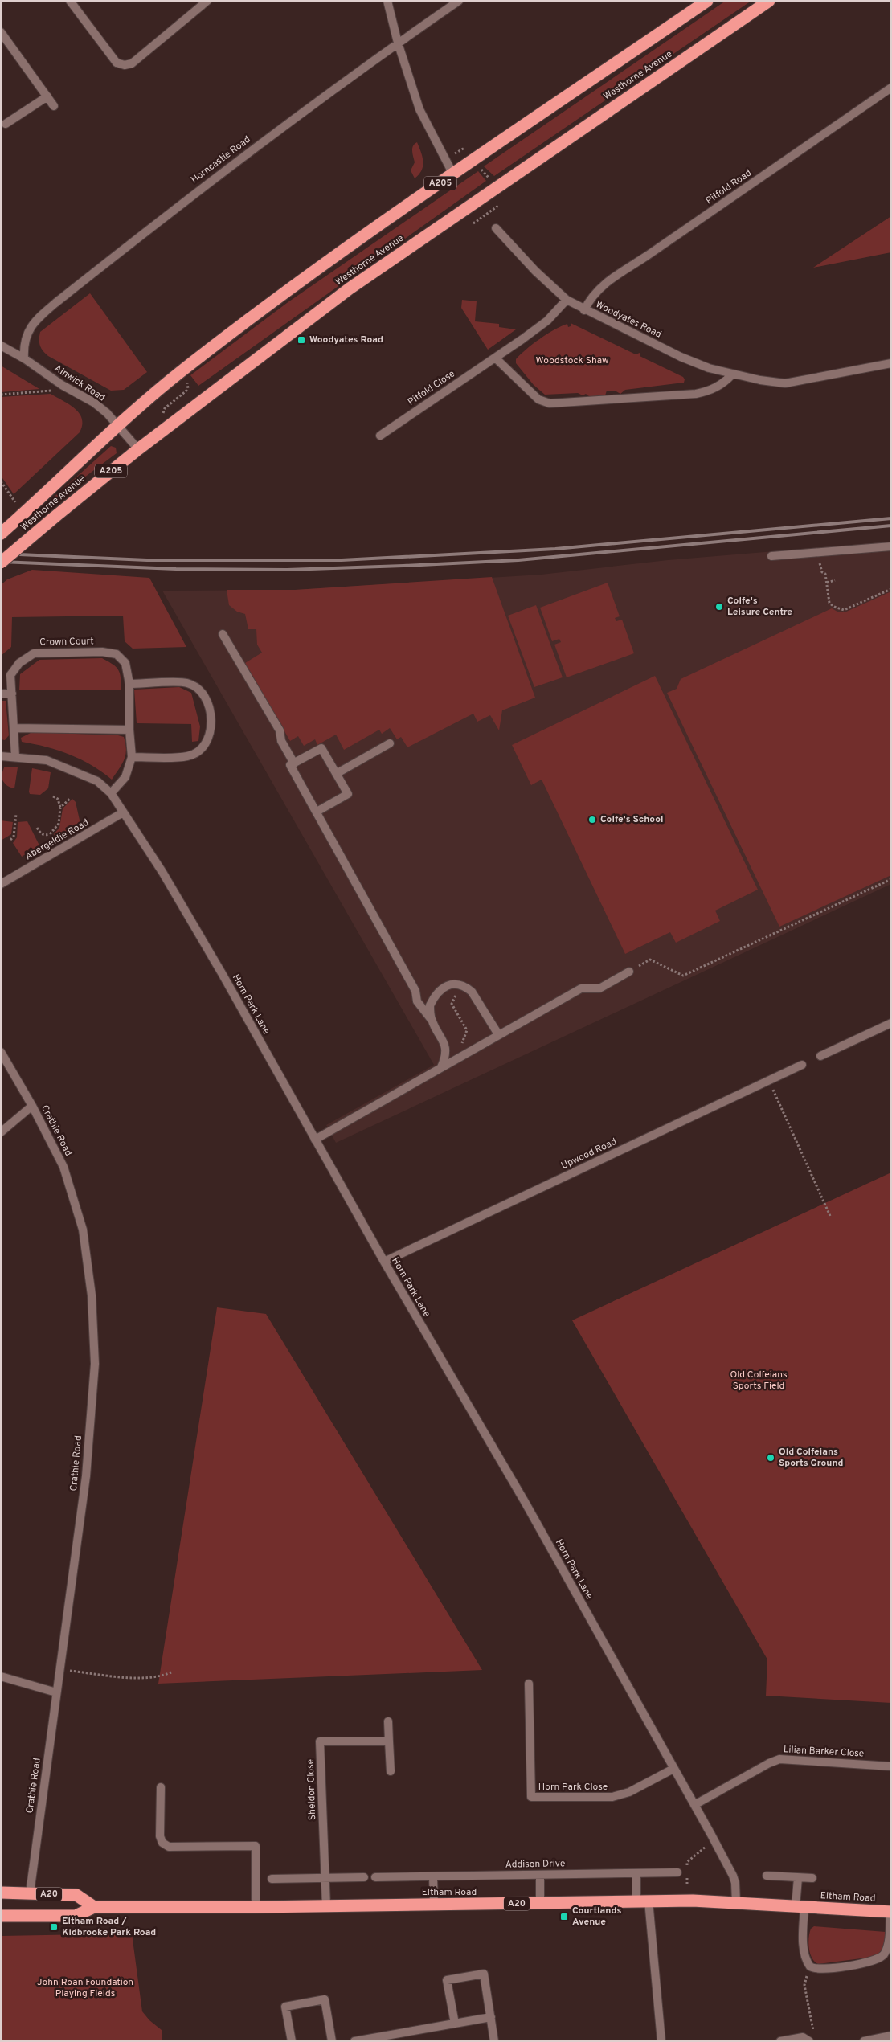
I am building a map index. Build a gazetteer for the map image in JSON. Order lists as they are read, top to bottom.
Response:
{
  "streets": {
    "highway": [
      "Westhorne Avenue",
      "A205",
      "Eltham Road",
      "A20"
    ],
    "street": [
      "Horncastle Road",
      "Pitfold Road",
      "Woodyates Road",
      "Alnwick Road",
      "Pitfold Close",
      "Crown Court",
      "Abergeldie Road",
      "Horn Park Lane",
      "Crathie Road",
      "Upwood Road",
      "Lilian Barker Close",
      "Horn Park Close",
      "Sheldon Close",
      "Addison Drive"
    ]
  },
  "crossings": [
    ["Westhorne Avenue", "Alnwick Road"],
    ["Horncastle Road", "Alnwick Road"],
    ["Pitfold Road", "Woodyates Road"],
    ["Crown Court", "Horn Park Lane"],
    ["Abergeldie Road", "Horn Park Lane"],
    ["Horn Park Lane", "Upwood Road"],
    ["Horn Park Lane", "Lilian Barker Close"],
    ["Horn Park Lane", "Horn Park Close"],
    ["Horn Park Lane", "Eltham Road"],
    ["Crathie Road", "A20"],
    ["Sheldon Close", "Eltham Road"],
    ["Eltham Road", "A20"]
  ],
  "parks": ["Woodstock Shaw", "Old Colfeians Sports Field", "John Roan Foundation Playing Fields"],
  "places": {
    "transit": ["Woodyates Road", "Courtlands Avenue", "Eltham Road / Kidbrooke Park Road"],
    "other": ["Colfe's Leisure Centre", "Colfe's School", "Old Colfeians Sports Ground"]
  }
}
